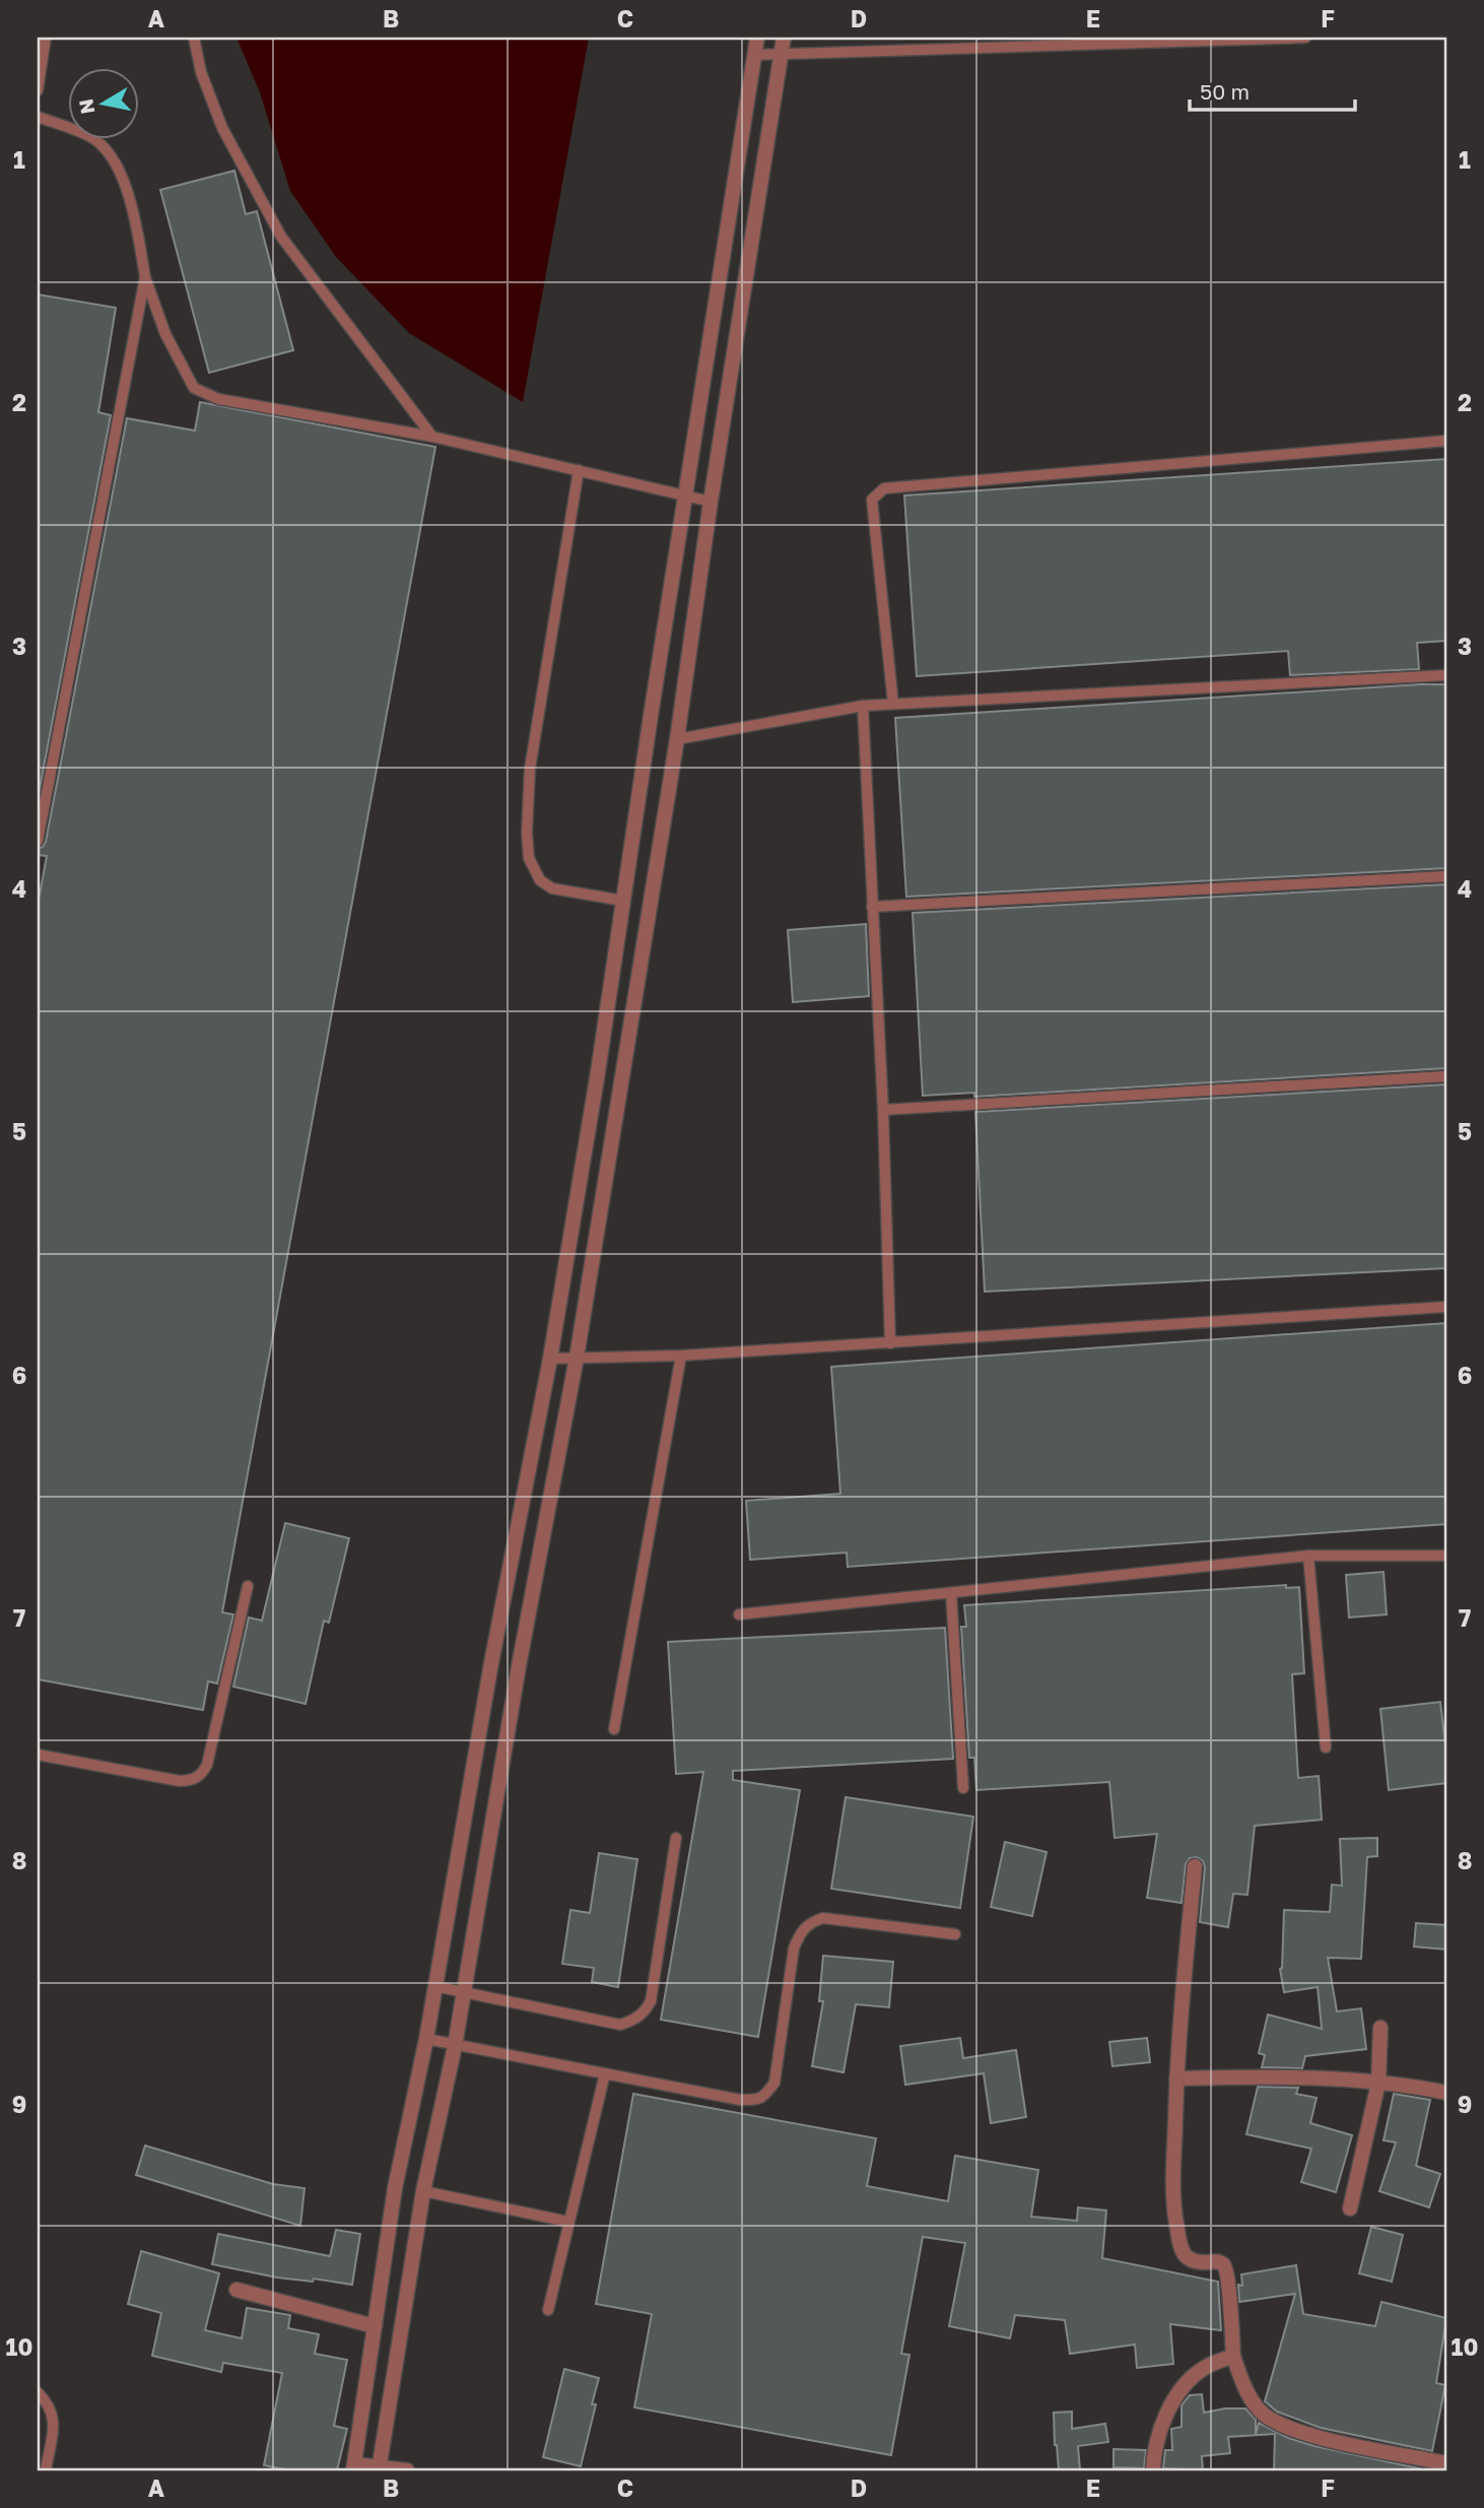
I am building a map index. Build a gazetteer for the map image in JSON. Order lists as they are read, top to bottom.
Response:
{
  "scale_bar": "50 m",
  "north": "left",
  "grid": {
    "columns": [
      "A",
      "B",
      "C",
      "D",
      "E",
      "F"
    ],
    "rows": [
      "1",
      "2",
      "3",
      "4",
      "5",
      "6",
      "7",
      "8",
      "9",
      "10"
    ]
  }
}
